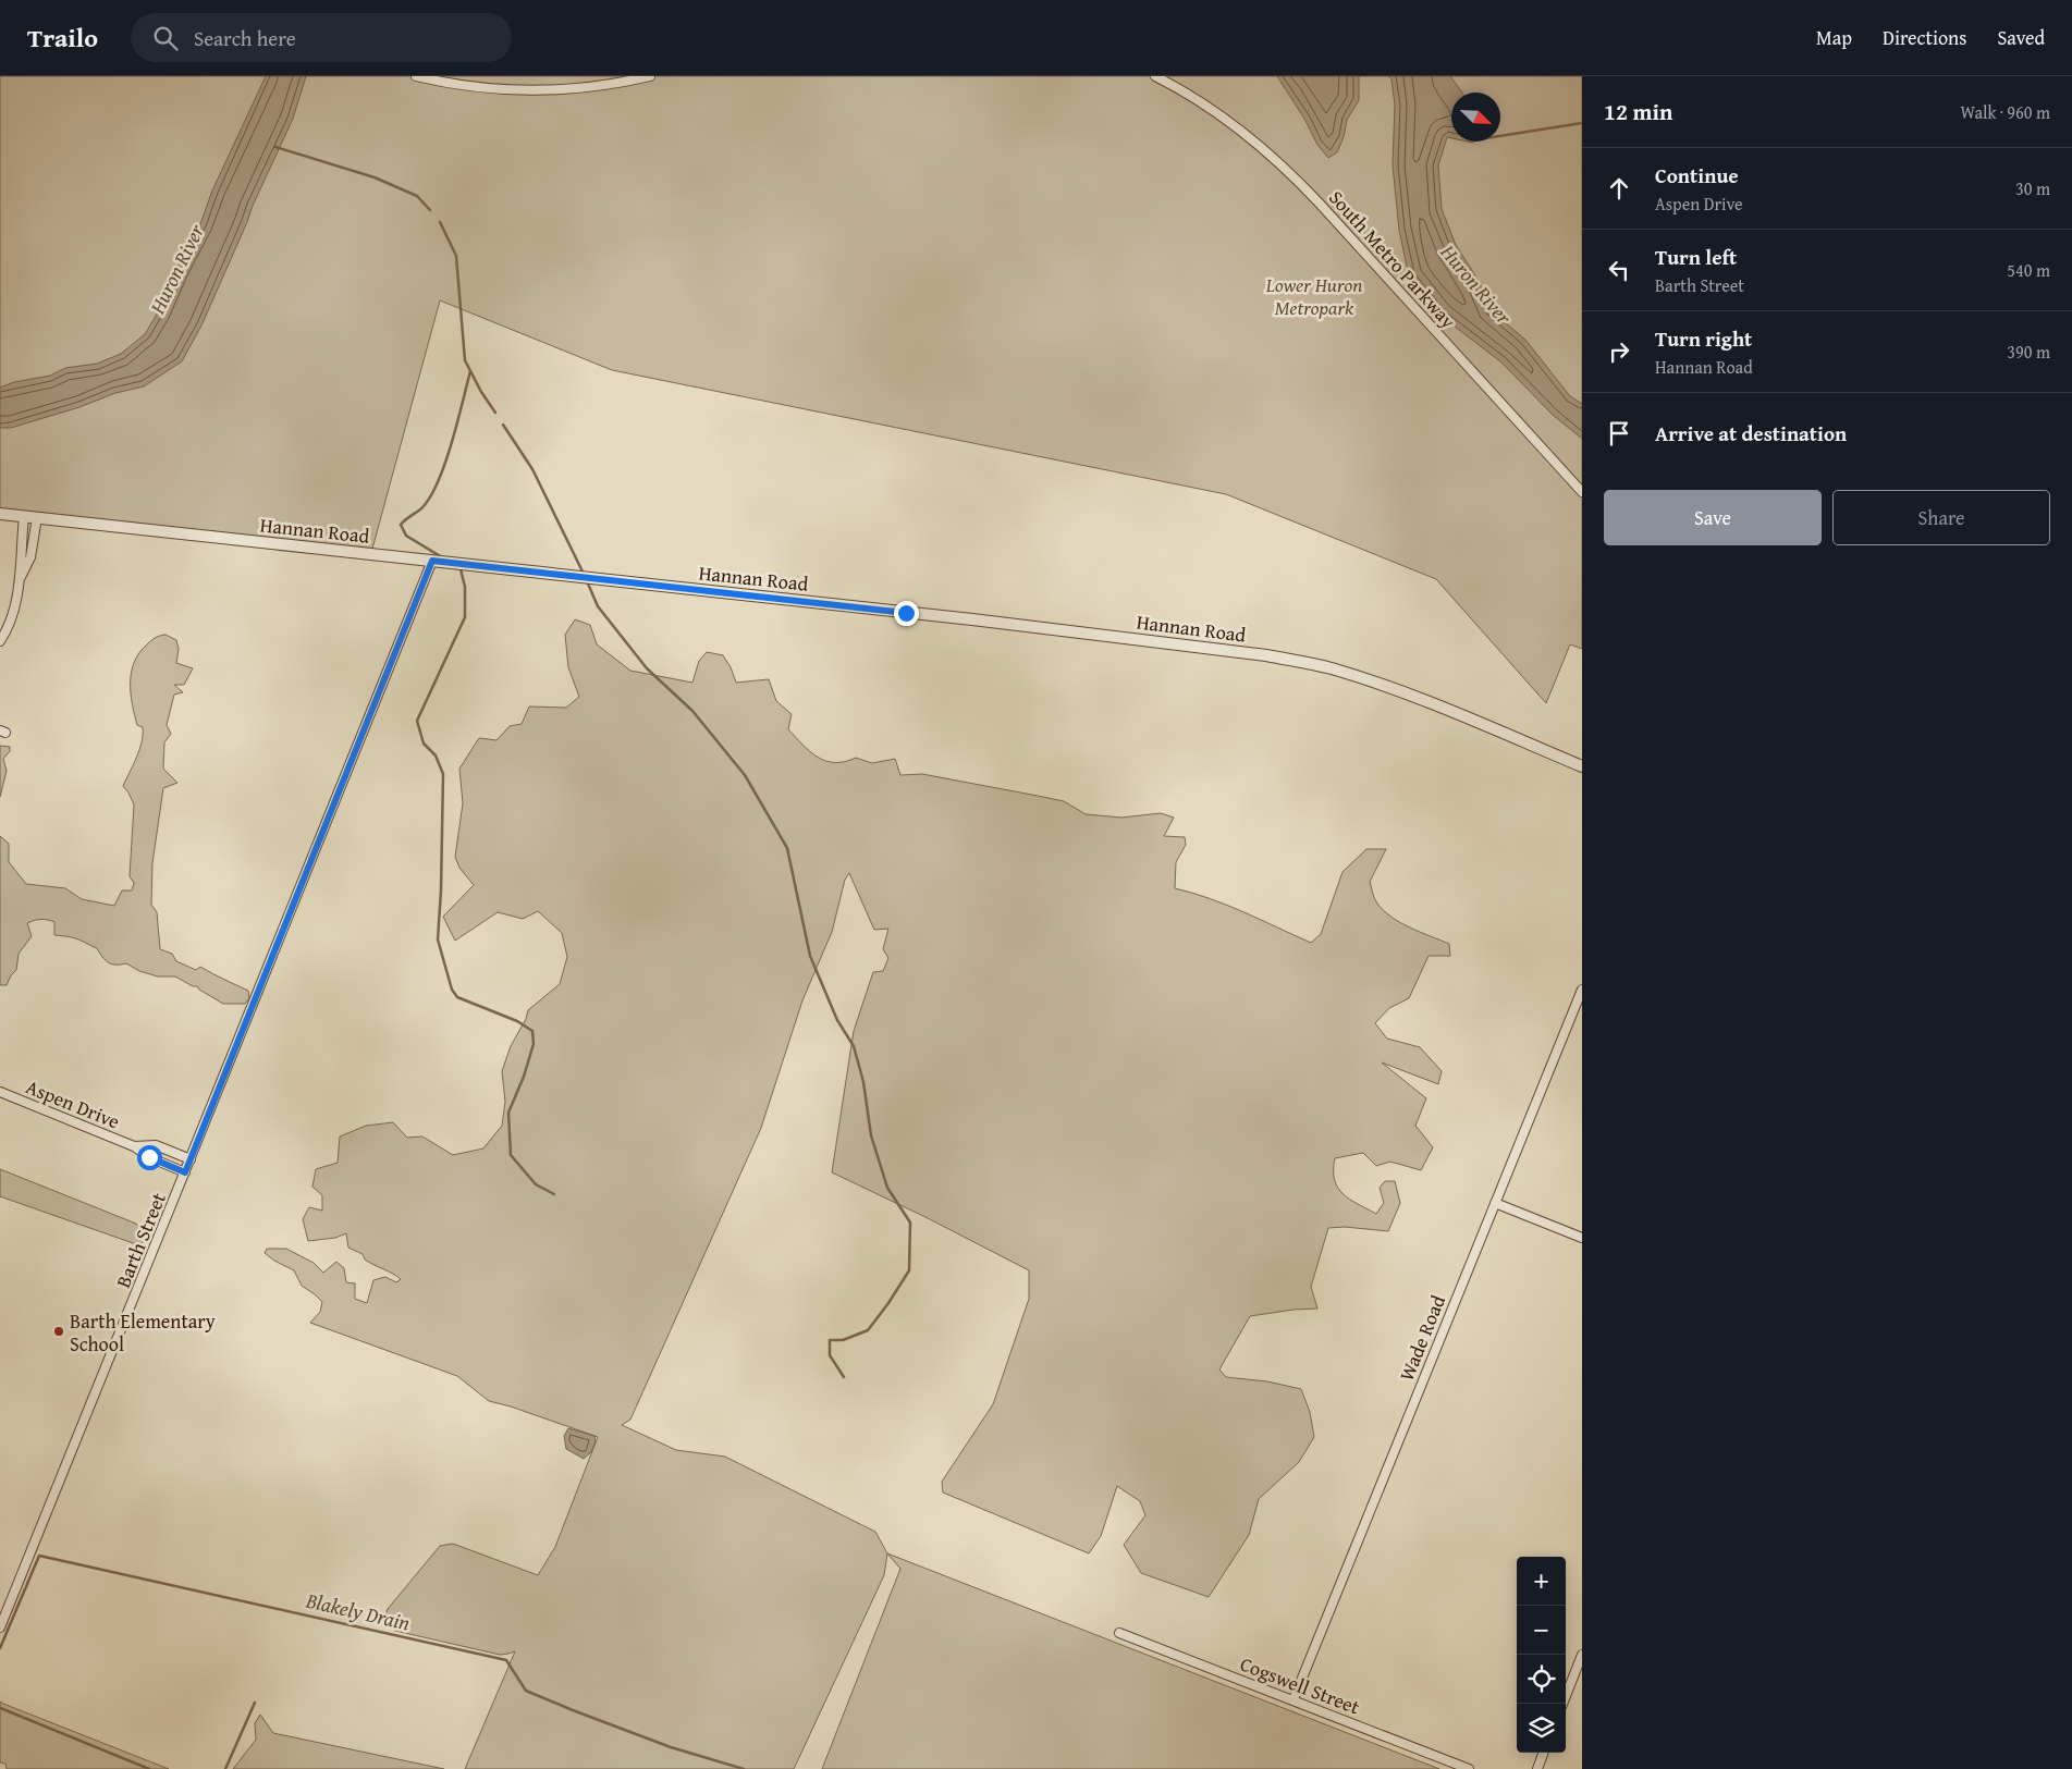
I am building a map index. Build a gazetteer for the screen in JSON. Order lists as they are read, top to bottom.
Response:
{
  "streets": {
    "street": [
      "South Metro Parkway",
      "Hannan Road",
      "Aspen Drive",
      "Barth Street",
      "Wade Road",
      "Cogswell Street"
    ]
  },
  "crossings": [
    ["Hannan Road", "Barth Street"],
    ["Aspen Drive", "Barth Street"],
    ["Wade Road", "Cogswell Street"]
  ],
  "water": ["Huron River", "Blakely Drain"],
  "parks": ["Lower Huron Metropark"],
  "places": ["Barth Elementary School"],
  "north": "bottom right",
  "page": {
    "header": "Trailo",
    "search": "Search here",
    "nav": ["Map", "Directions", "Saved"],
    "heading": ["12 min", "Walk · 960 m"],
    "list": [
      ["Continue", "Aspen Drive", "30 m"],
      ["Turn left", "Barth Street", "540 m"],
      ["Turn right", "Hannan Road", "390 m"],
      "Arrive at destination"
    ],
    "buttons": ["Save", "Share"],
    "map_buttons": ["+", "−"]
  }
}
